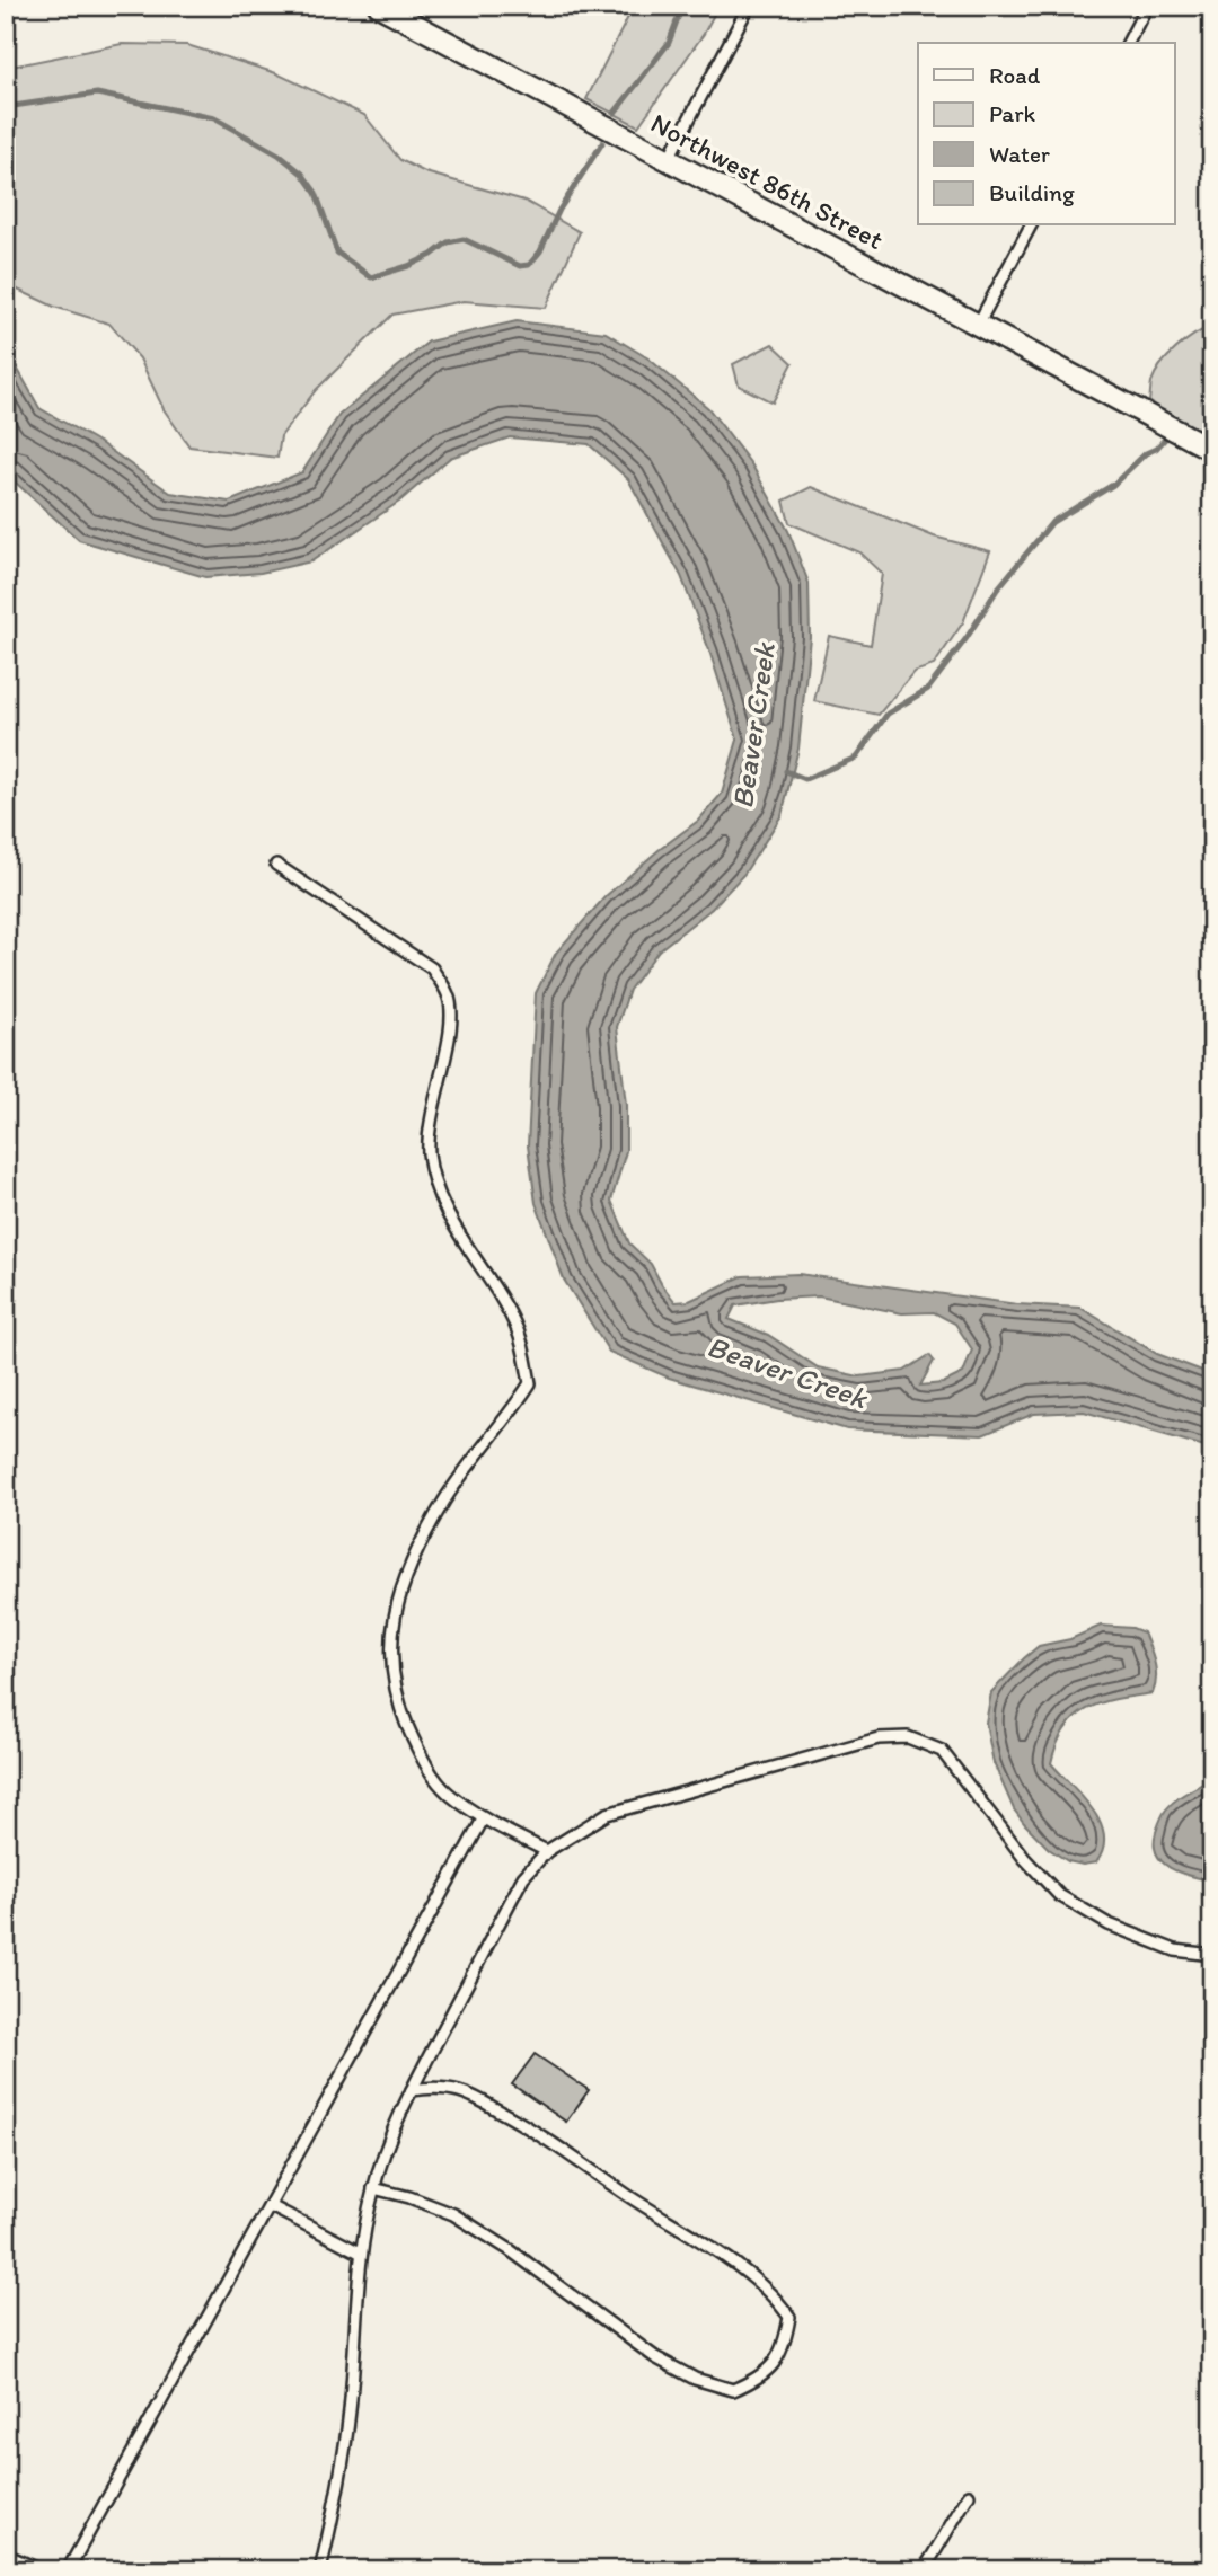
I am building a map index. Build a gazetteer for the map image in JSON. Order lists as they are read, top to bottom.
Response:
{
  "streets": {
    "street": ["Northwest 86th Street"]
  },
  "water": ["Beaver Creek"],
  "legend": [
    "Road",
    "Park",
    "Water",
    "Building"
  ]
}
